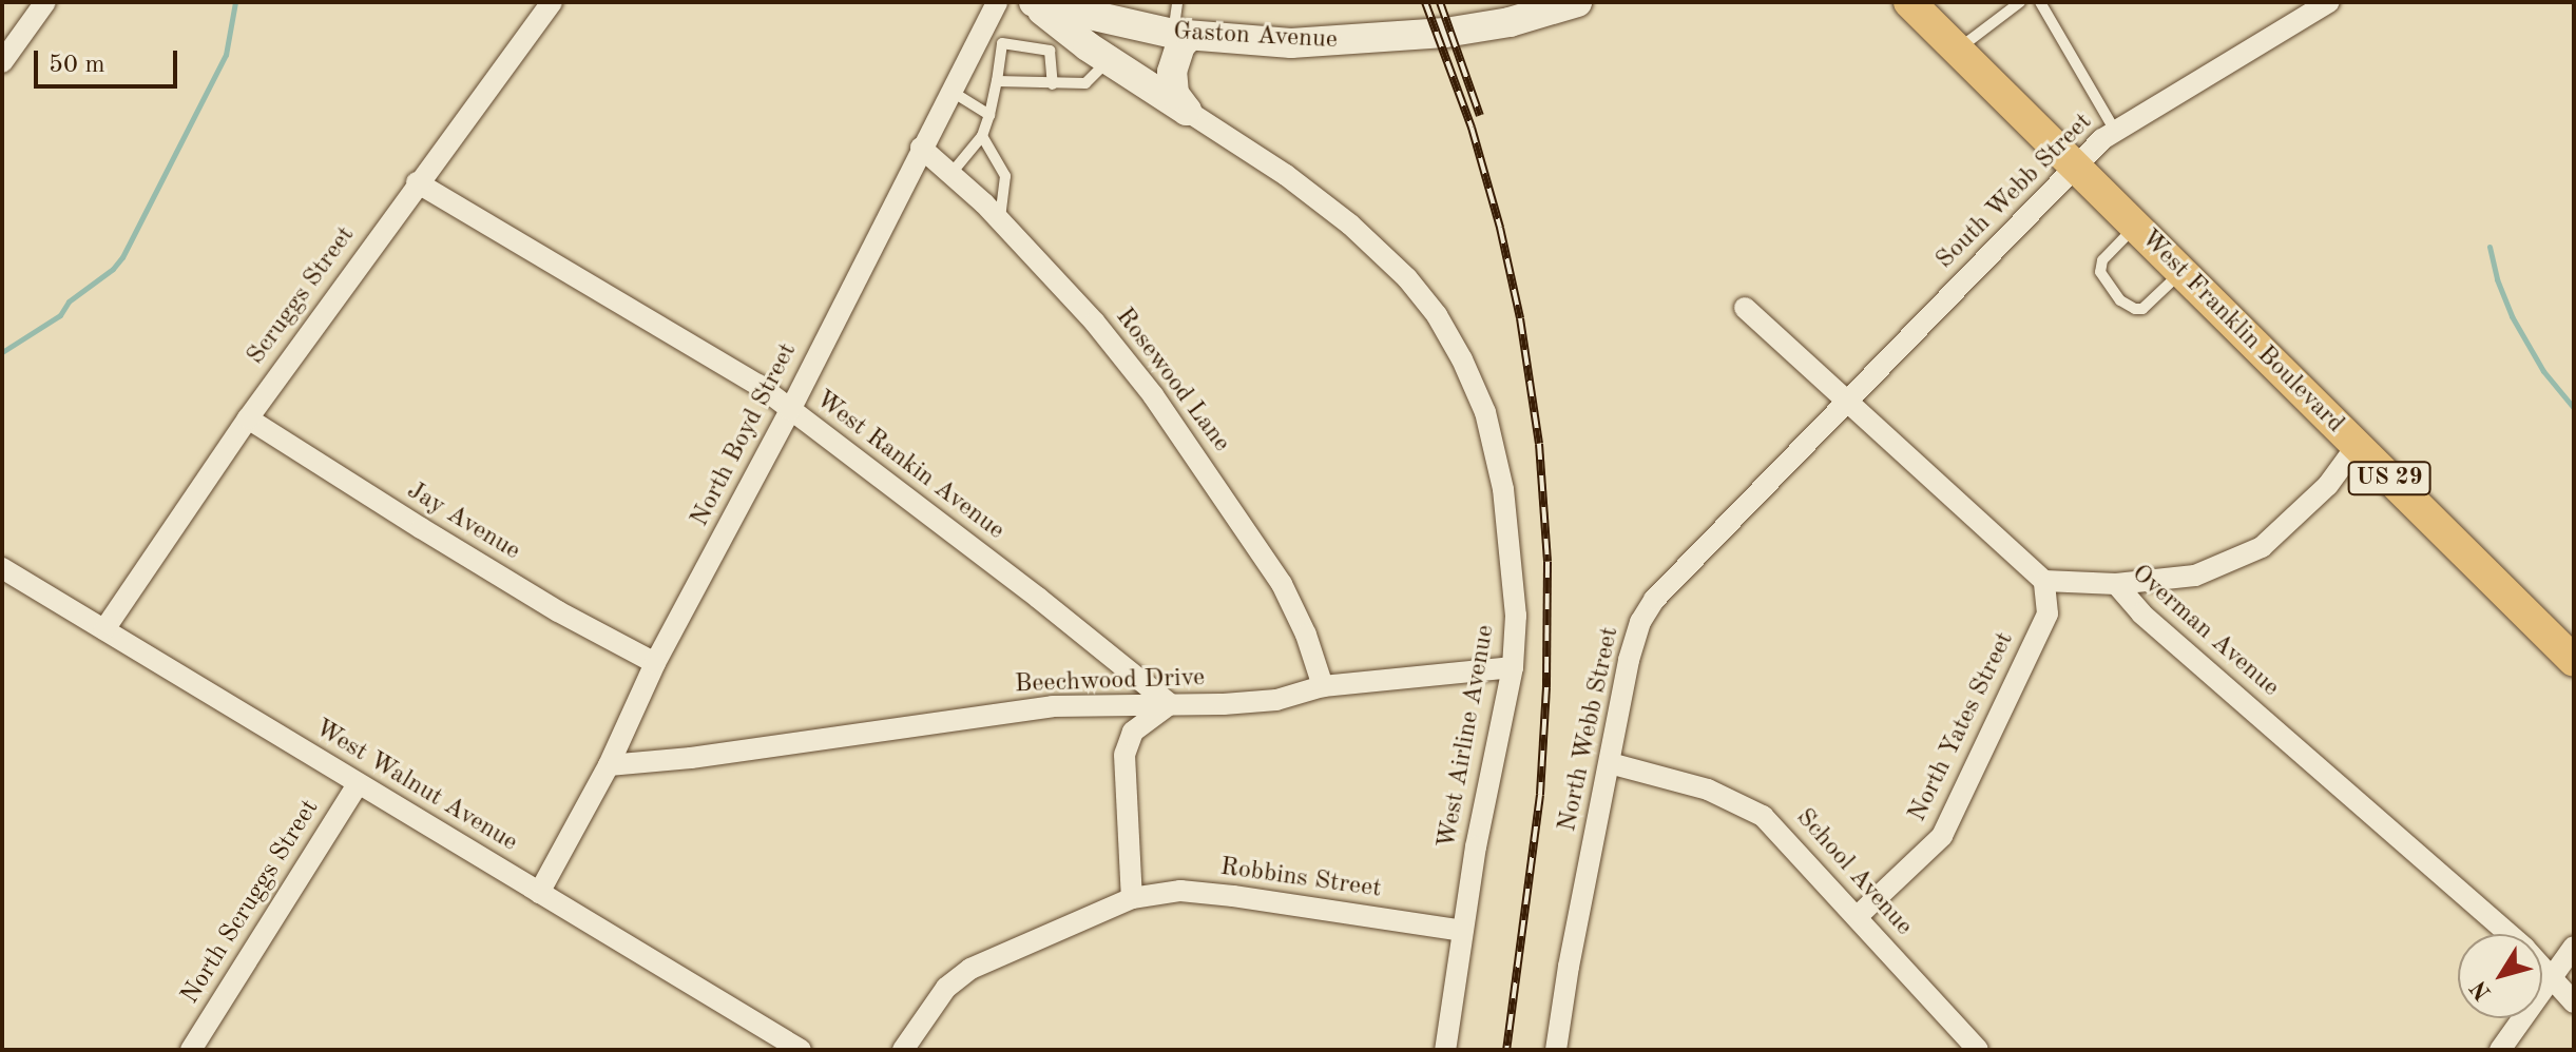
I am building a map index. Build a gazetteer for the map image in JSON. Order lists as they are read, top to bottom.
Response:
{
  "streets": {
    "main road": ["Gaston Avenue", "West Franklin Boulevard", "US 29"],
    "street": [
      "South Webb Street",
      "Scruggs Street",
      "Rosewood Lane",
      "North Boyd Street",
      "West Rankin Avenue",
      "Jay Avenue",
      "Overman Avenue",
      "Beechwood Drive",
      "North Yates Street",
      "North Webb Street",
      "West Airline Avenue",
      "West Walnut Avenue",
      "School Avenue",
      "Robbins Street",
      "North Scruggs Street"
    ]
  },
  "crossings": [
    ["South Webb Street", "West Franklin Boulevard"],
    ["South Webb Street", "North Webb Street"],
    ["Scruggs Street", "West Rankin Avenue"],
    ["Scruggs Street", "Jay Avenue"],
    ["Scruggs Street", "West Walnut Avenue"],
    ["Rosewood Lane", "North Boyd Street"],
    ["Rosewood Lane", "Beechwood Drive"],
    ["North Boyd Street", "West Rankin Avenue"],
    ["North Boyd Street", "Jay Avenue"],
    ["North Boyd Street", "Beechwood Drive"],
    ["North Boyd Street", "West Walnut Avenue"],
    ["West Rankin Avenue", "Beechwood Drive"],
    ["Overman Avenue", "North Yates Street"],
    ["Beechwood Drive", "West Airline Avenue"],
    ["North Yates Street", "School Avenue"],
    ["North Webb Street", "School Avenue"],
    ["West Airline Avenue", "Robbins Street"],
    ["West Walnut Avenue", "North Scruggs Street"]
  ],
  "scale_bar": "50 m",
  "north": "bottom left"
}
